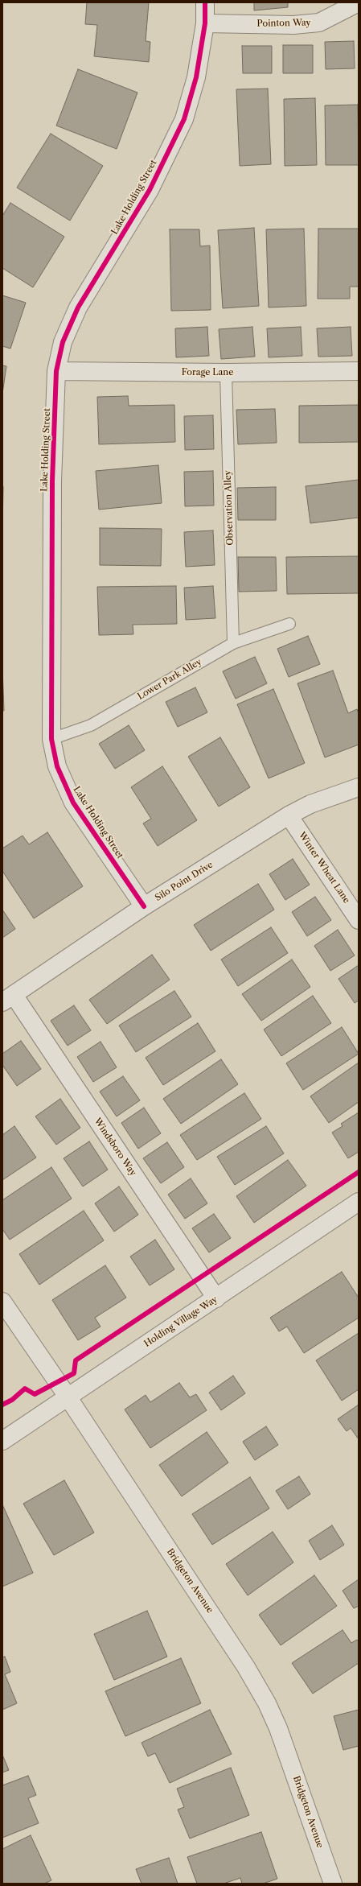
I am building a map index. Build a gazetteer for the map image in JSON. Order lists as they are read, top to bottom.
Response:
{
  "streets": {
    "street": [
      "Pointon Way",
      "Lake Holding Street",
      "Forage Lane",
      "Winter Wheat Lane",
      "Silo Point Drive",
      "Windsboro Way",
      "Holding Village Way",
      "Bridgeton Avenue"
    ],
    "lane": ["Observation Alley", "Lower Park Alley"]
  },
  "crossings": [
    ["Pointon Way", "Lake Holding Street"],
    ["Lake Holding Street", "Forage Lane"],
    ["Lake Holding Street", "Lower Park Alley"],
    ["Lake Holding Street", "Silo Point Drive"],
    ["Forage Lane", "Observation Alley"],
    ["Observation Alley", "Lower Park Alley"],
    ["Winter Wheat Lane", "Silo Point Drive"],
    ["Silo Point Drive", "Windsboro Way"],
    ["Windsboro Way", "Holding Village Way"],
    ["Holding Village Way", "Bridgeton Avenue"]
  ]
}
